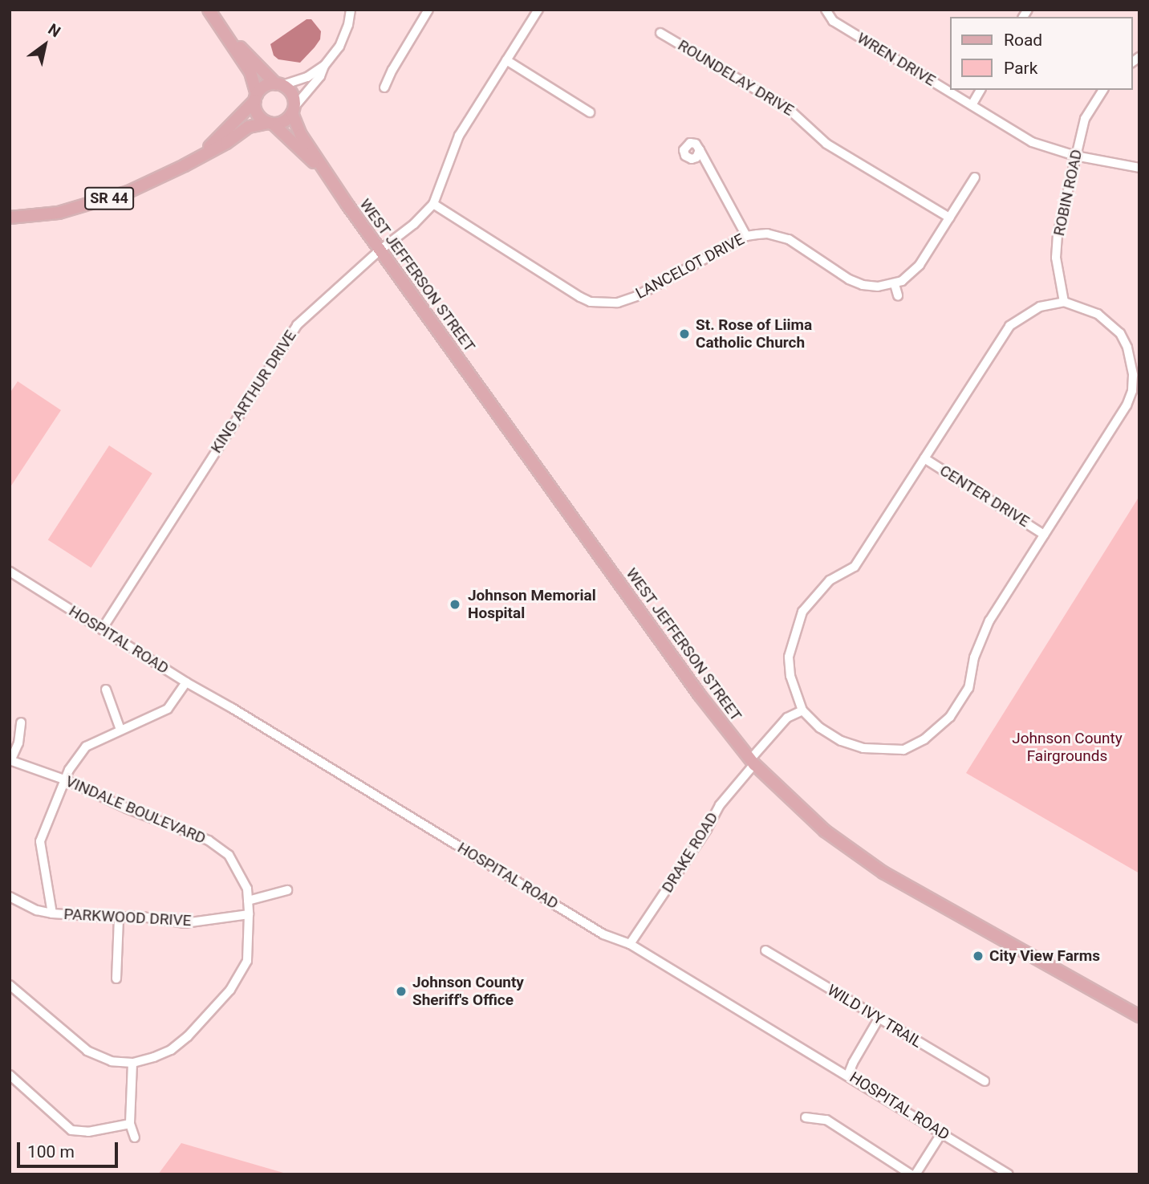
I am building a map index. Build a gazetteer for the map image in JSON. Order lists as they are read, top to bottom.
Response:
{
  "streets": {
    "main road": ["SR 44", "WEST JEFFERSON STREET"],
    "street": [
      "WREN DRIVE",
      "ROUNDELAY DRIVE",
      "ROBIN ROAD",
      "LANCELOT DRIVE",
      "KING ARTHUR DRIVE",
      "CENTER DRIVE",
      "HOSPITAL ROAD",
      "VINDALE BOULEVARD",
      "DRAKE ROAD",
      "PARKWOOD DRIVE",
      "WILD IVY TRAIL"
    ]
  },
  "crossings": [
    ["WREN DRIVE", "ROBIN ROAD"],
    ["SR 44", "WEST JEFFERSON STREET"],
    ["LANCELOT DRIVE", "KING ARTHUR DRIVE"],
    ["WEST JEFFERSON STREET", "KING ARTHUR DRIVE"],
    ["WEST JEFFERSON STREET", "DRAKE ROAD"],
    ["KING ARTHUR DRIVE", "HOSPITAL ROAD"],
    ["HOSPITAL ROAD", "DRAKE ROAD"],
    ["VINDALE BOULEVARD", "PARKWOOD DRIVE"]
  ],
  "parks": ["Johnson County Fairgrounds"],
  "places": [
    "St. Rose of Liima Catholic Church",
    "Johnson Memorial Hospital",
    "City View Farms",
    "Johnson County Sheriff's Office"
  ],
  "legend": ["Road", "Park"],
  "scale_bar": "100 m",
  "north": "top right"
}
